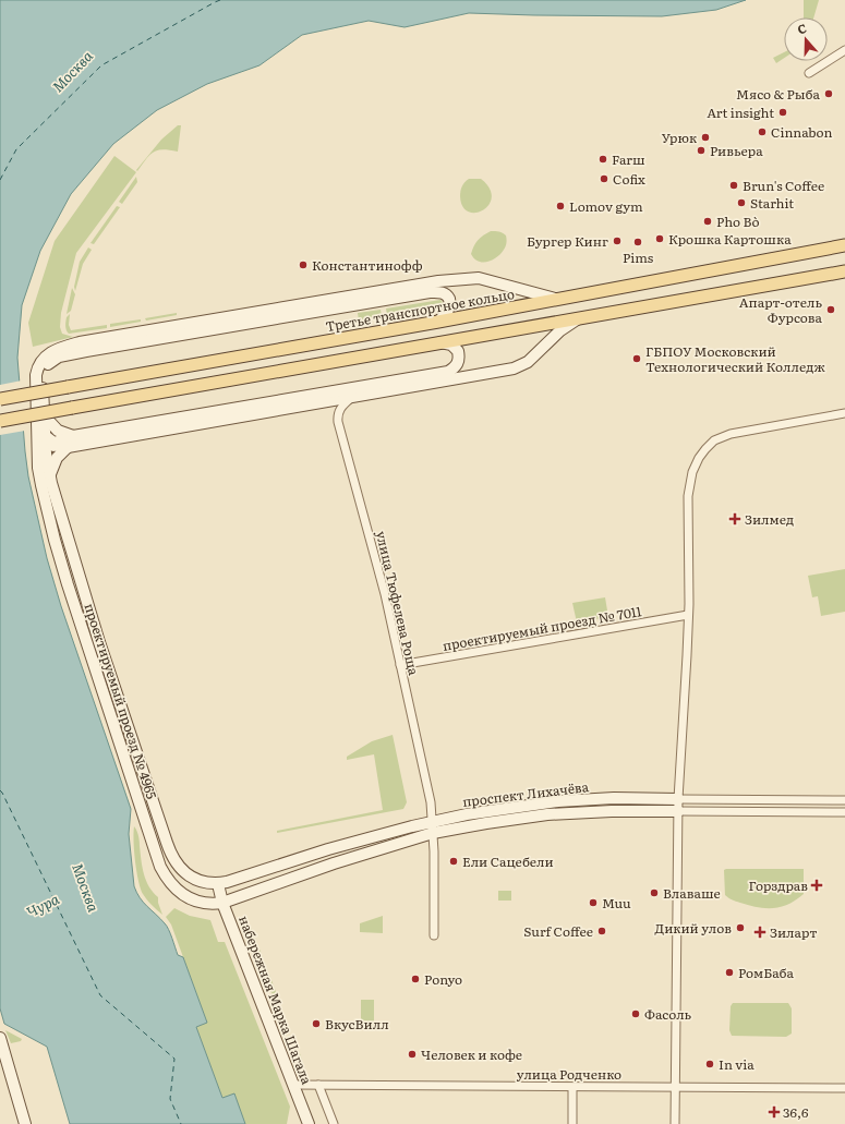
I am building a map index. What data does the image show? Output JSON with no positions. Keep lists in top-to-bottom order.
{
  "streets": {
    "main road": [
      "Третье транспортное кольцо",
      "проектируемый проезд № 4965",
      "проспект Лихачёва",
      "набережная Марка Шагала"
    ],
    "street": ["улица Тюфелева Роща", "проектируемый проезд № 7011", "улица Родченко"]
  },
  "crossings": [
    ["Третье транспортное кольцо", "проектируемый проезд № 4965"],
    ["улица Тюфелева Роща", "проектируемый проезд № 7011"],
    ["улица Тюфелева Роща", "проспект Лихачёва"],
    ["проектируемый проезд № 4965", "проспект Лихачёва"],
    ["проектируемый проезд № 4965", "набережная Марка Шагала"],
    ["проспект Лихачёва", "набережная Марка Шагала"],
    ["набережная Марка Шагала", "улица Родченко"]
  ],
  "water": ["Москва", "Чура"],
  "places": {
    "other": [
      "Мясо & Рыба",
      "Art insight",
      "Cinnabon",
      "Урюк",
      "Ривьера",
      "Farш",
      "Cofix",
      "Brun's Coffee",
      "Starhit",
      "Lomov gym",
      "Pho Bò",
      "Крошка Картошка",
      "Бургер Кинг",
      "Pims",
      "Константинофф",
      "Апарт-отель Фурсова",
      "ГБПОУ Московский Технологический Колледж",
      "Ели Сацебели",
      "Влаваше",
      "Muu",
      "Дикий улов",
      "Surf Coffee",
      "РомБаба",
      "Ponyo",
      "Фасоль",
      "ВкусВилл",
      "Человек и кофе",
      "In via"
    ],
    "health": [
      "Зилмед",
      "Горздрав",
      "Зиларт",
      "36,6"
    ]
  },
  "north": "top"
}
